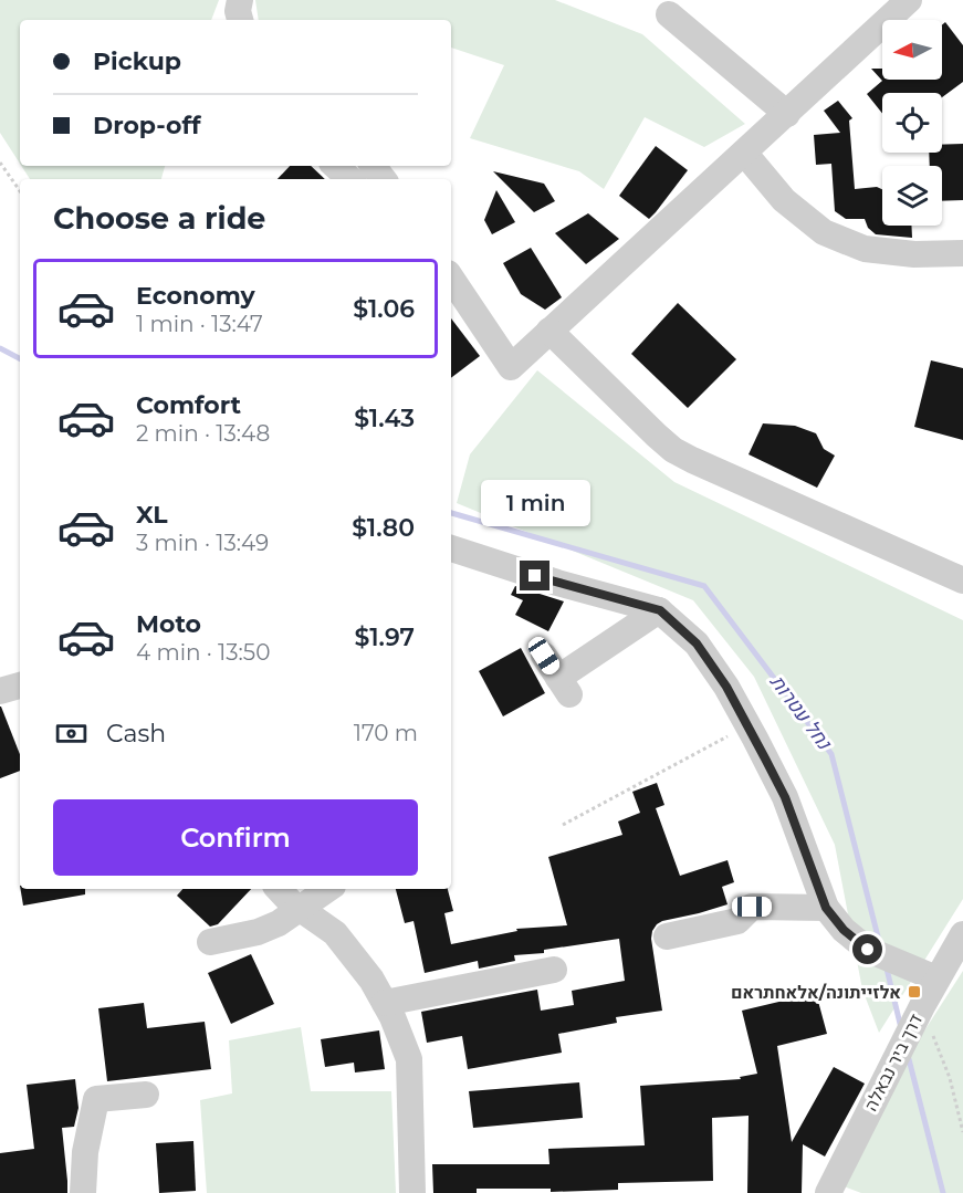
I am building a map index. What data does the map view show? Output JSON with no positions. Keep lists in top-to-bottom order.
{
  "streets": {
    "street": ["דרך ביר נבאלה"]
  },
  "water": ["נחל עטרות"],
  "places": {
    "transit": ["אלזייתונה/אלאחתראם"]
  },
  "north": "left",
  "page": {
    "banner": ["Pickup", "Drop-off"],
    "heading": "Choose a ride",
    "list": [
      {
        "name": "Economy",
        "note": "1 min · 13:47",
        "value": "$1.06"
      },
      {
        "name": "Comfort",
        "note": "2 min · 13:48",
        "value": "$1.43"
      },
      {
        "name": "XL",
        "note": "3 min · 13:49",
        "value": "$1.80"
      },
      {
        "name": "Moto",
        "note": "4 min · 13:50",
        "value": "$1.97"
      }
    ],
    "bubble": "1 min",
    "pay": ["Cash", "170 m"],
    "buttons": "Confirm"
  }
}
